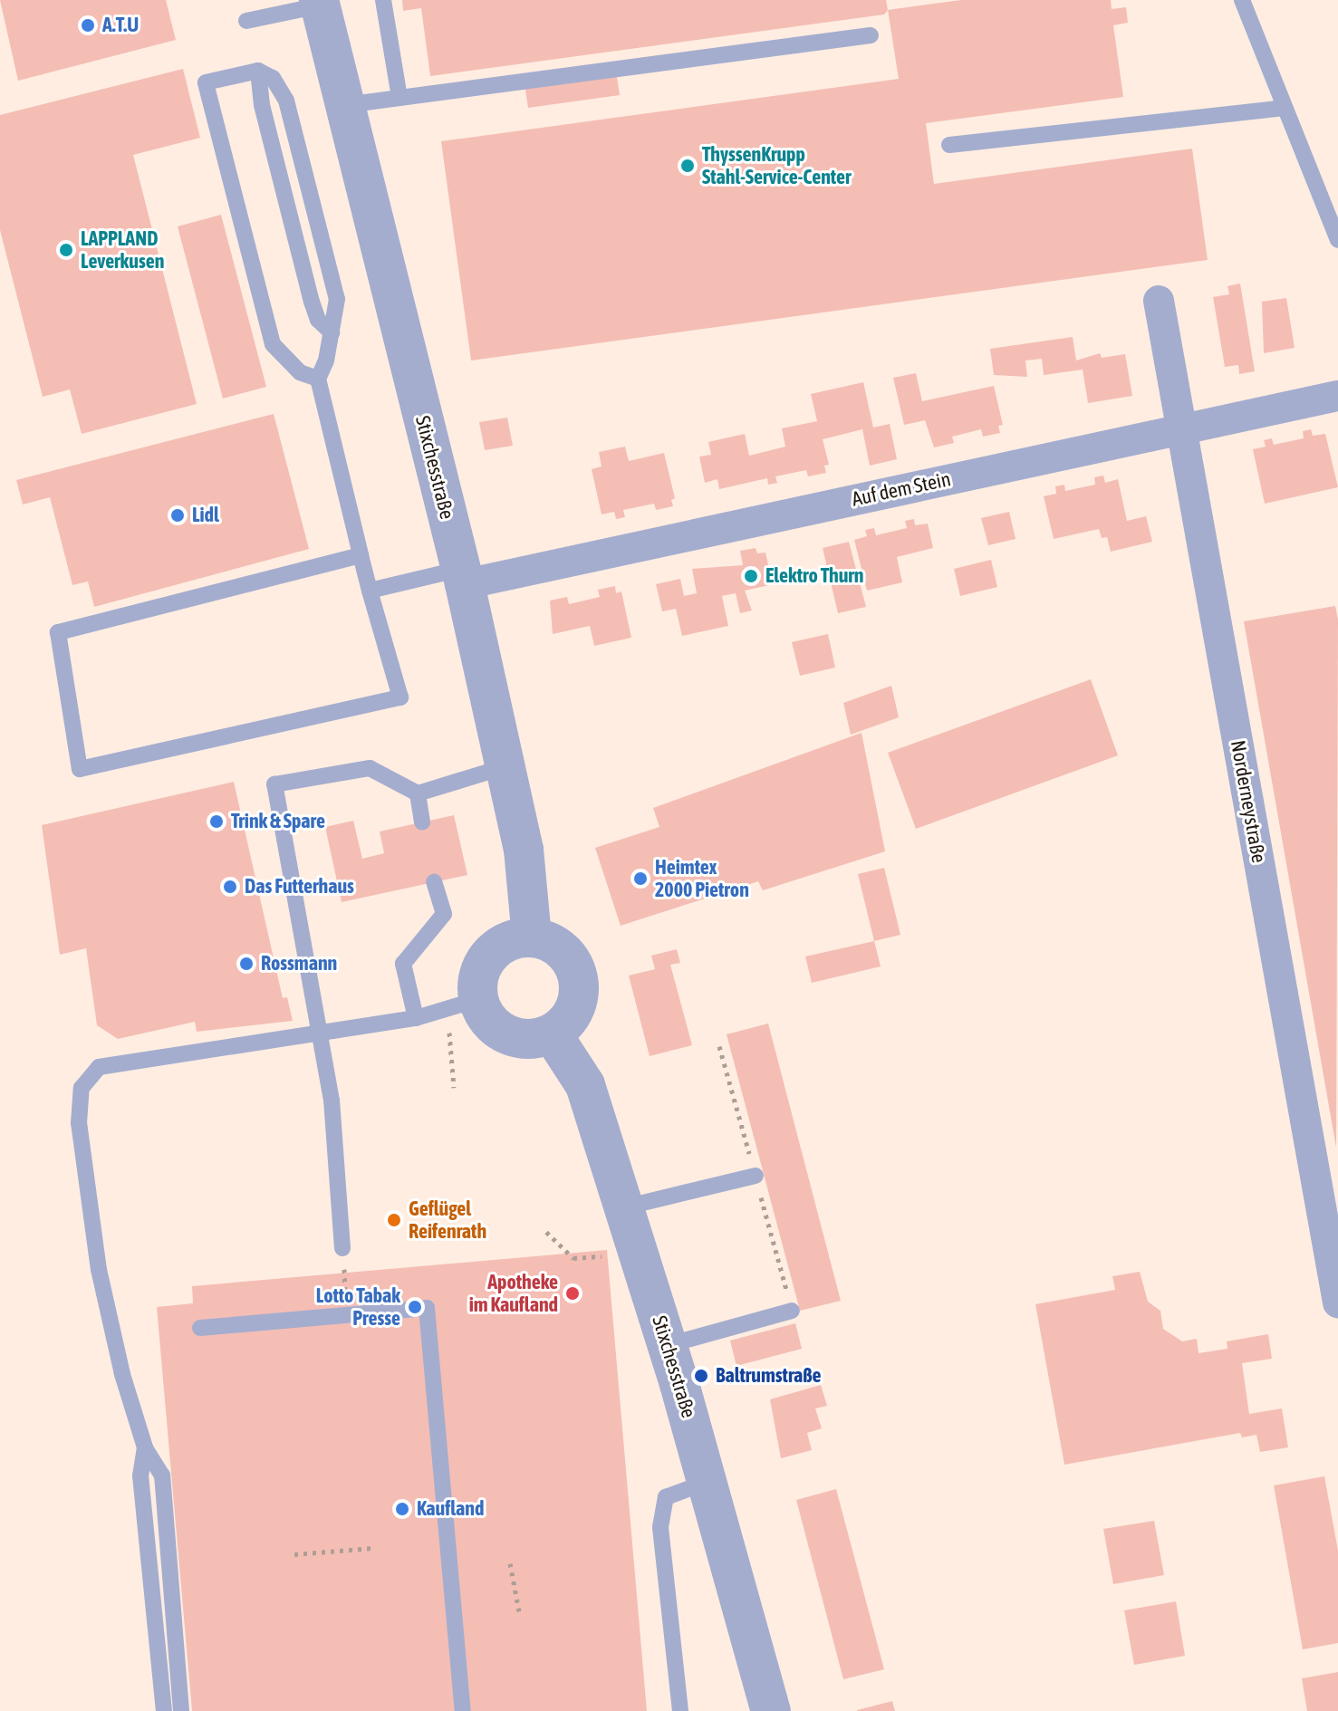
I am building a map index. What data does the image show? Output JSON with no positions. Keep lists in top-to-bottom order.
{
  "streets": {
    "street": ["Stixchesstraße", "Auf dem Stein", "Norderneystraße"]
  },
  "crossings": [
    ["Stixchesstraße", "Auf dem Stein"],
    ["Auf dem Stein", "Norderneystraße"]
  ],
  "places": [
    "A.T.U",
    "ThyssenKrupp Stahl-Service-Center",
    "LAPPLAND Leverkusen",
    "Lidl",
    "Elektro Thurn",
    "Trink & Spare",
    "Heimtex 2000 Pietron",
    "Das Futterhaus",
    "Rossmann",
    "Geflügel Reifenrath",
    "Apotheke im Kaufland",
    "Lotto Tabak Presse",
    "Baltrumstraße",
    "Kaufland"
  ]
}
